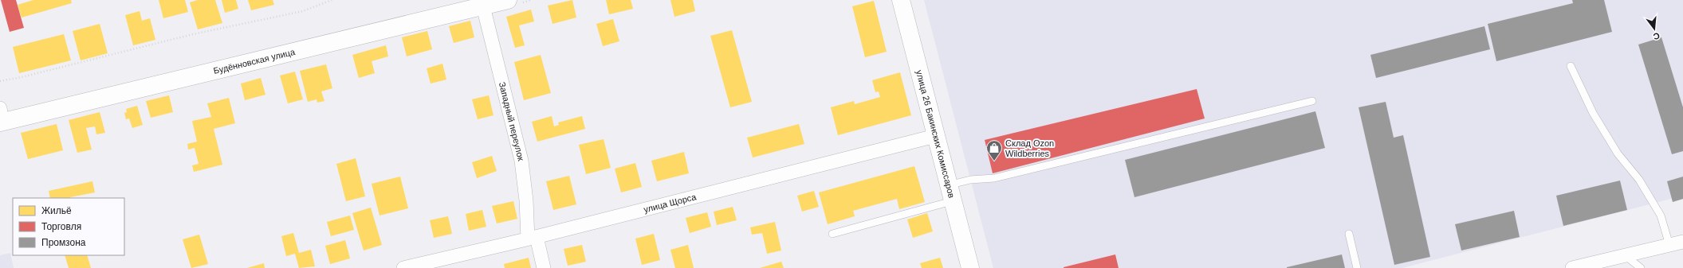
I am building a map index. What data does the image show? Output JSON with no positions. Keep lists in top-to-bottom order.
{
  "streets": {
    "street": [
      "Будённовская улица",
      "Западный переулок",
      "улица 26 Бакинских Комиссаров",
      "улица Щорса"
    ]
  },
  "crossings": [
    ["Будённовская улица", "Западный переулок"],
    ["Западный переулок", "улица Щорса"],
    ["улица 26 Бакинских Комиссаров", "улица Щорса"]
  ],
  "places": {
    "shop": ["Склад Ozon Wildberries"]
  },
  "legend": ["Жильё", "Торговля", "Промзона"],
  "north": "bottom"
}
